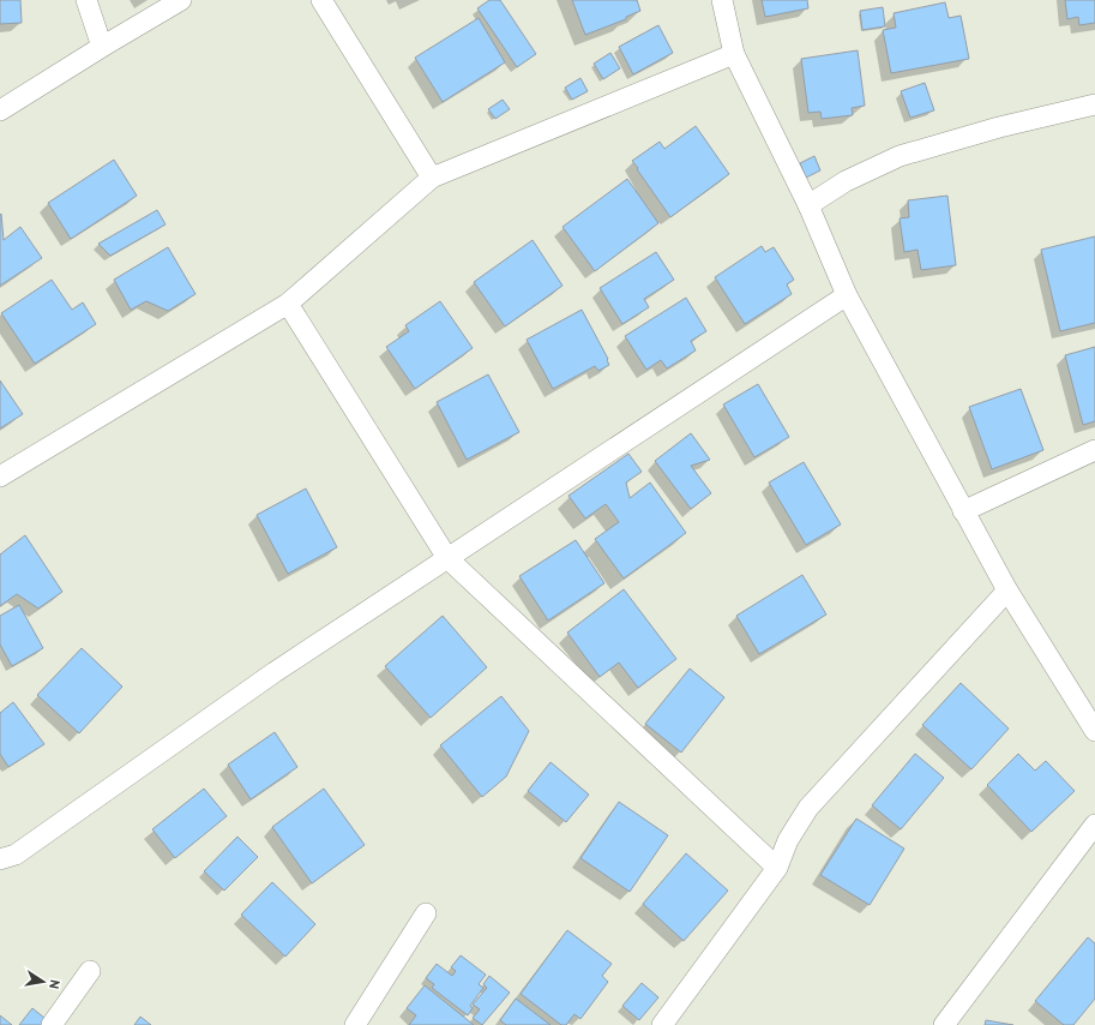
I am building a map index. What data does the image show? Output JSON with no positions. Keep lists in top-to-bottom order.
{
  "north": "right"
}
